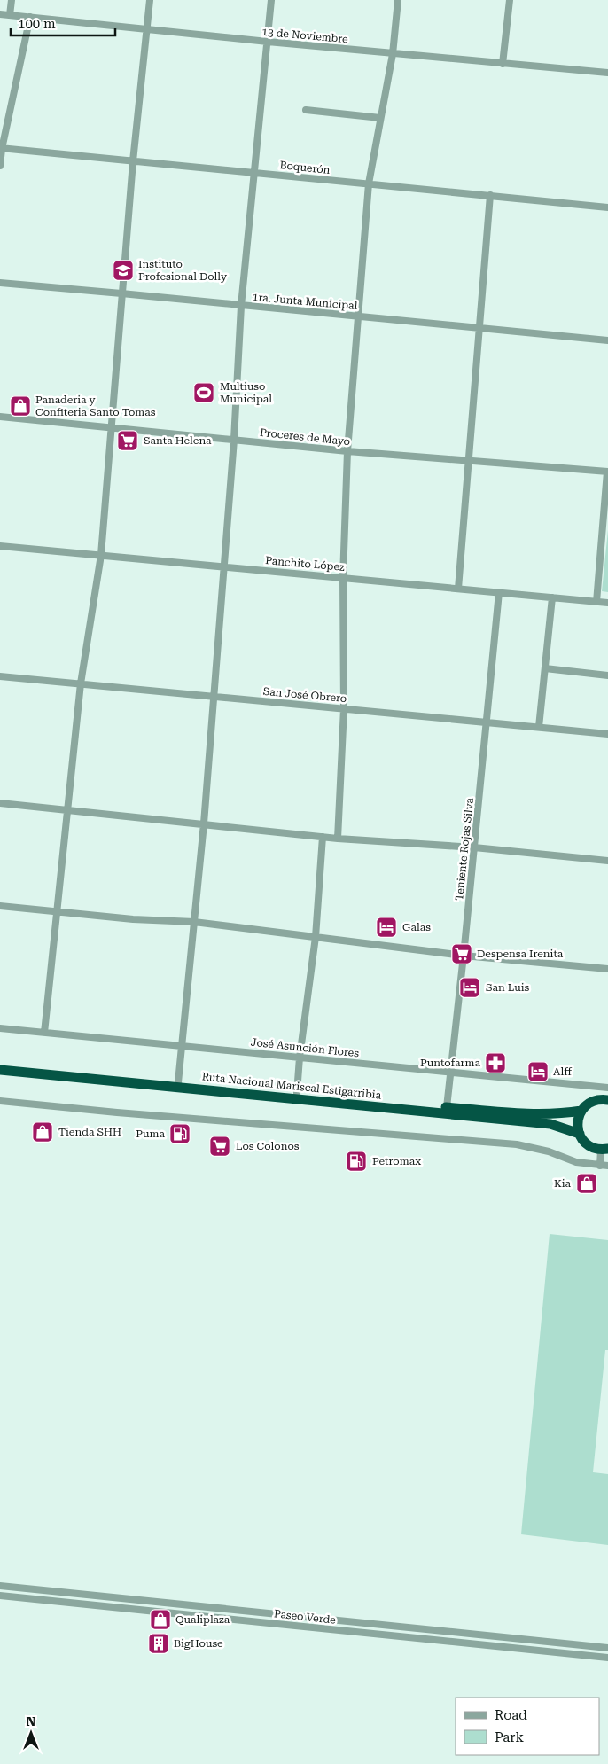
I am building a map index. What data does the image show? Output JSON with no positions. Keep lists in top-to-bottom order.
{
  "streets": {
    "highway": ["Ruta Nacional Mariscal Estigarribia"],
    "street": [
      "13 de Noviembre",
      "Boquerón",
      "1ra. Junta Municipal",
      "Proceres de Mayo",
      "Panchito López",
      "San José Obrero",
      "Teniente Rojas Silva",
      "José Asunción Flores",
      "Paseo Verde"
    ]
  },
  "crossings": [
    ["Panchito López", "Teniente Rojas Silva"],
    ["San José Obrero", "Teniente Rojas Silva"],
    ["Teniente Rojas Silva", "José Asunción Flores"],
    ["Teniente Rojas Silva", "Ruta Nacional Mariscal Estigarribia"]
  ],
  "places": {
    "school or university": ["Instituto Profesional Dolly"],
    "sports": ["Multiuso Municipal"],
    "shop": [
      "Panaderia y Confiteria Santo Tomas",
      "Tienda SHH",
      "Kia",
      "Qualiplaza"
    ],
    "supermarket": ["Santa Helena", "Despensa Irenita", "Los Colonos"],
    "hotel": ["Galas", "San Luis", "Alff"],
    "pharmacy": ["Puntofarma"],
    "fuel station": ["Puma", "Petromax"],
    "building": ["BigHouse"]
  },
  "legend": ["Road", "Park"],
  "scale_bar": "100 m",
  "north": "top"
}
